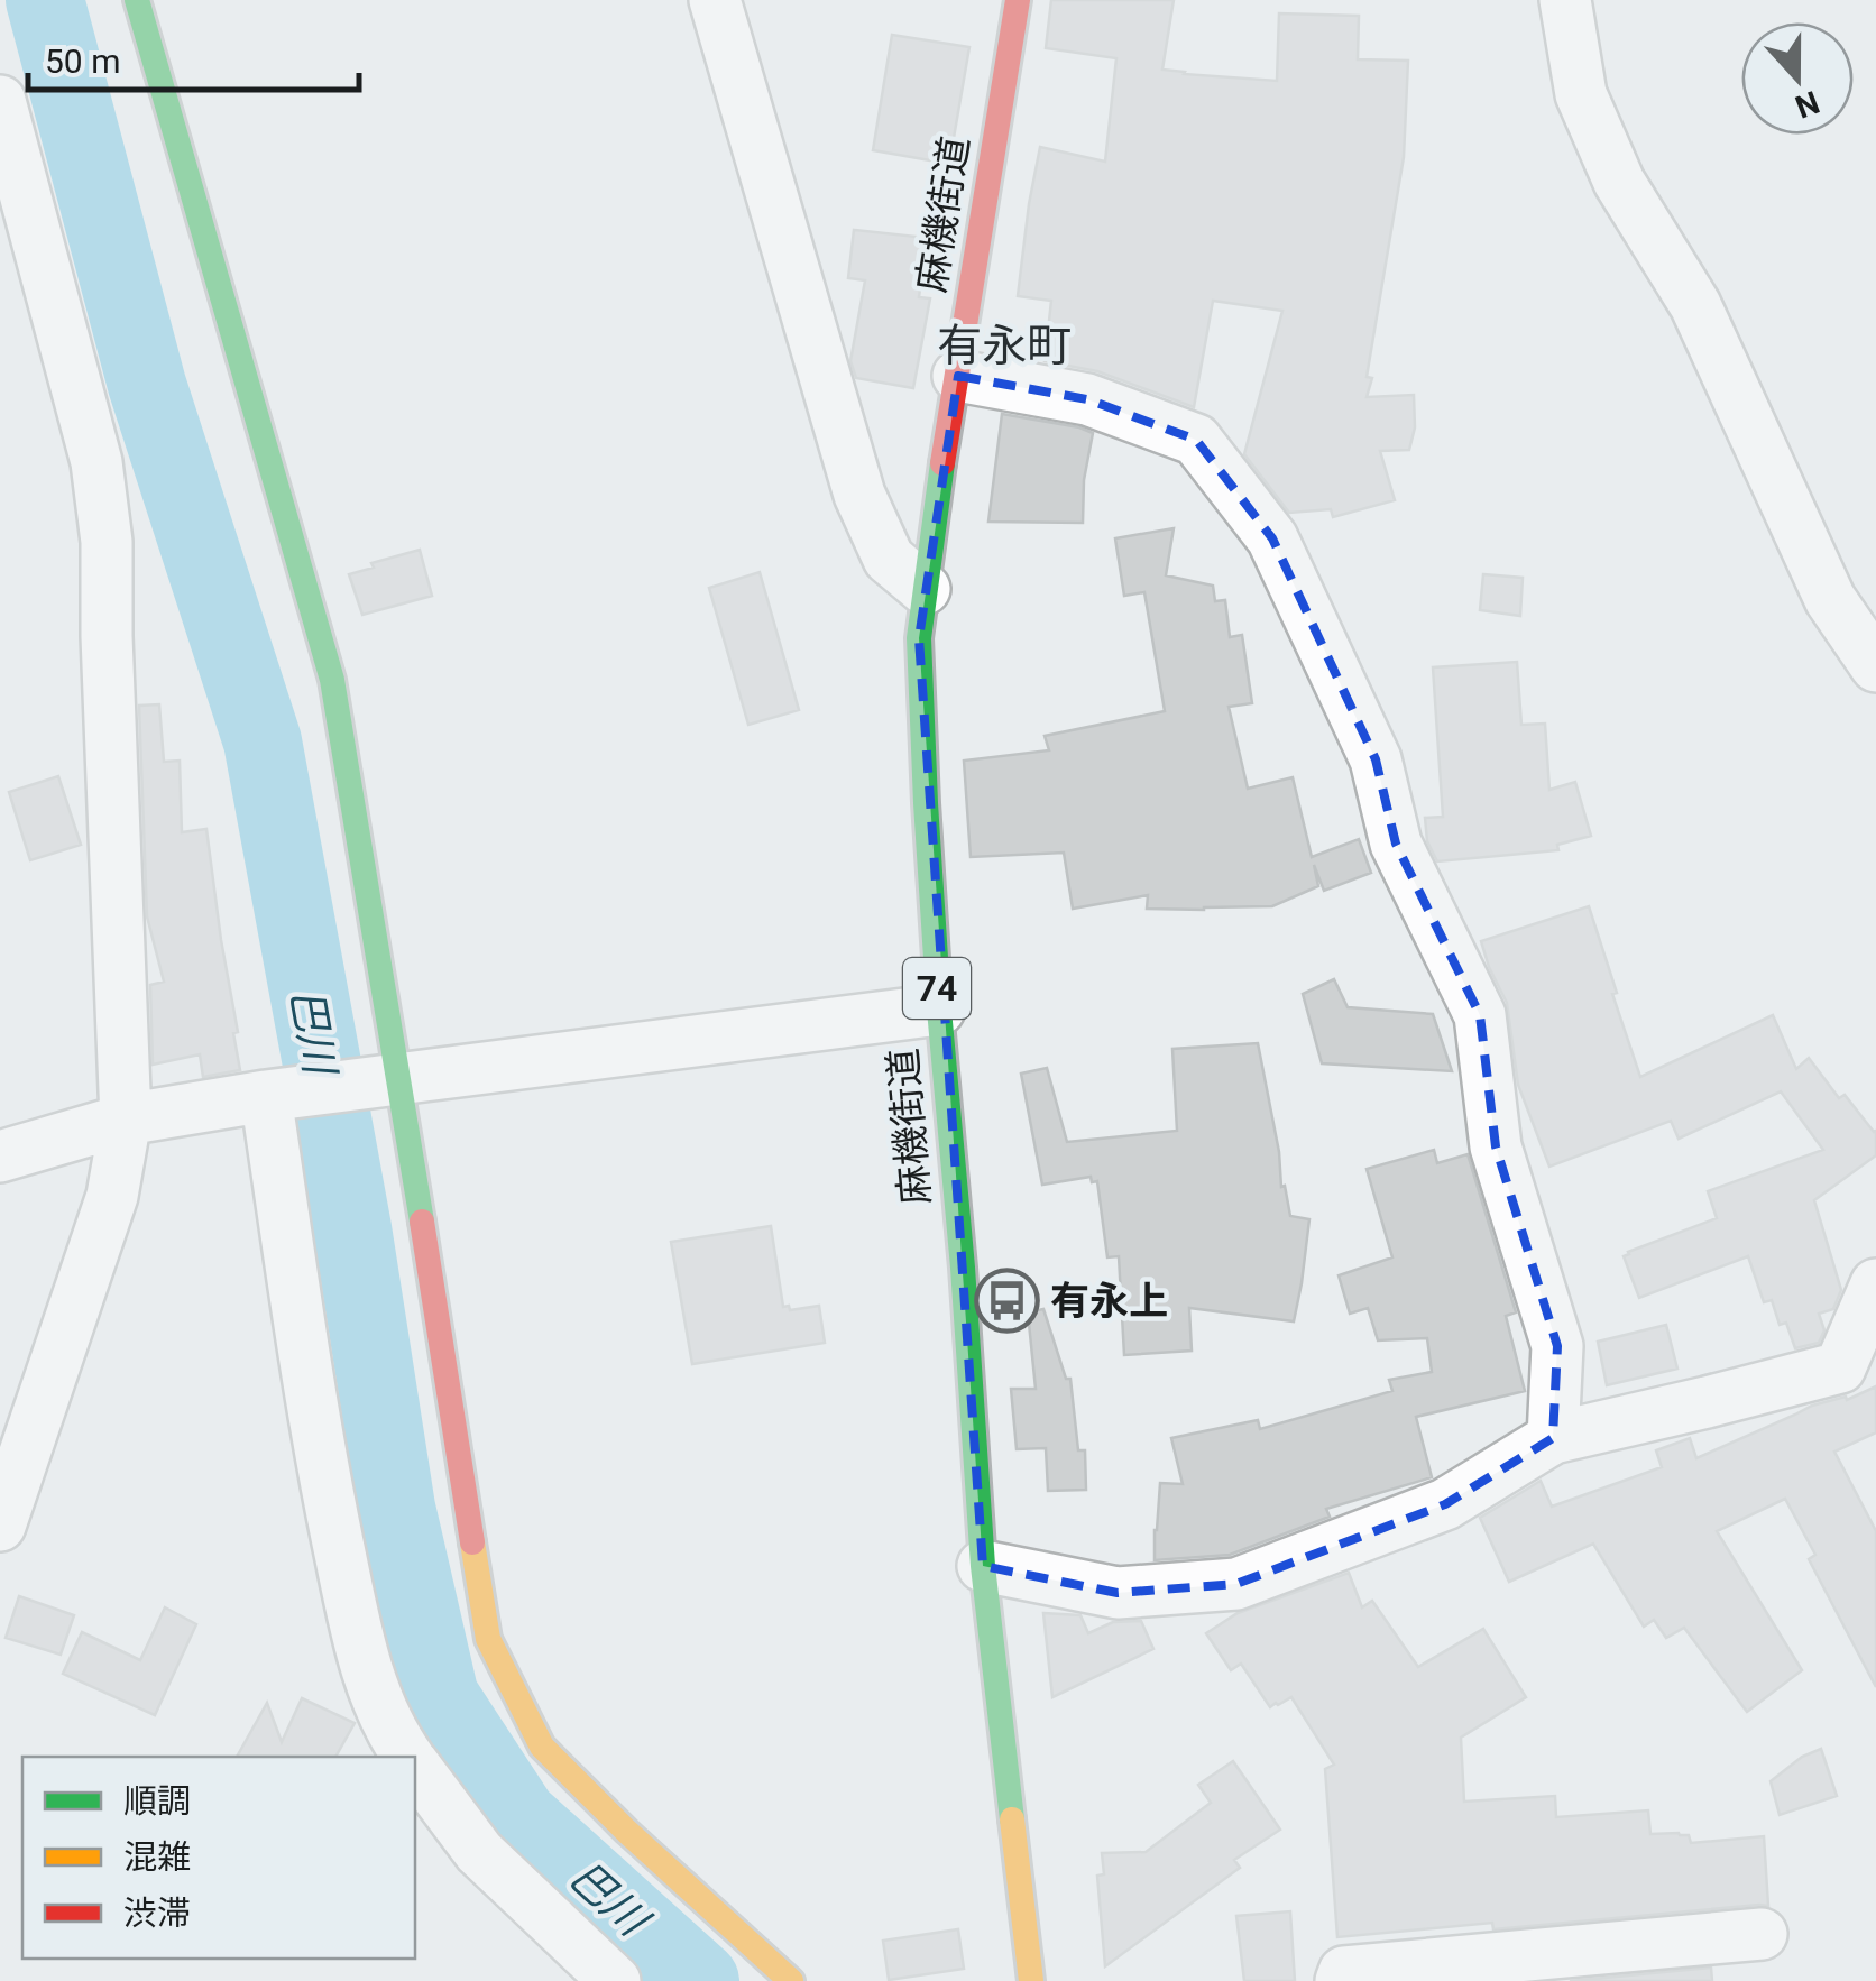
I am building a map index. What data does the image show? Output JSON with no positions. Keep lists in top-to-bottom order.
{
  "streets": {
    "street": ["麻機街道", "74"]
  },
  "districts": ["有永町"],
  "water": ["巴川"],
  "places": {
    "bus stop": ["有永上"]
  },
  "legend": ["順調", "混雑", "渋滞"],
  "scale_bar": "50 m",
  "north": "bottom"
}
